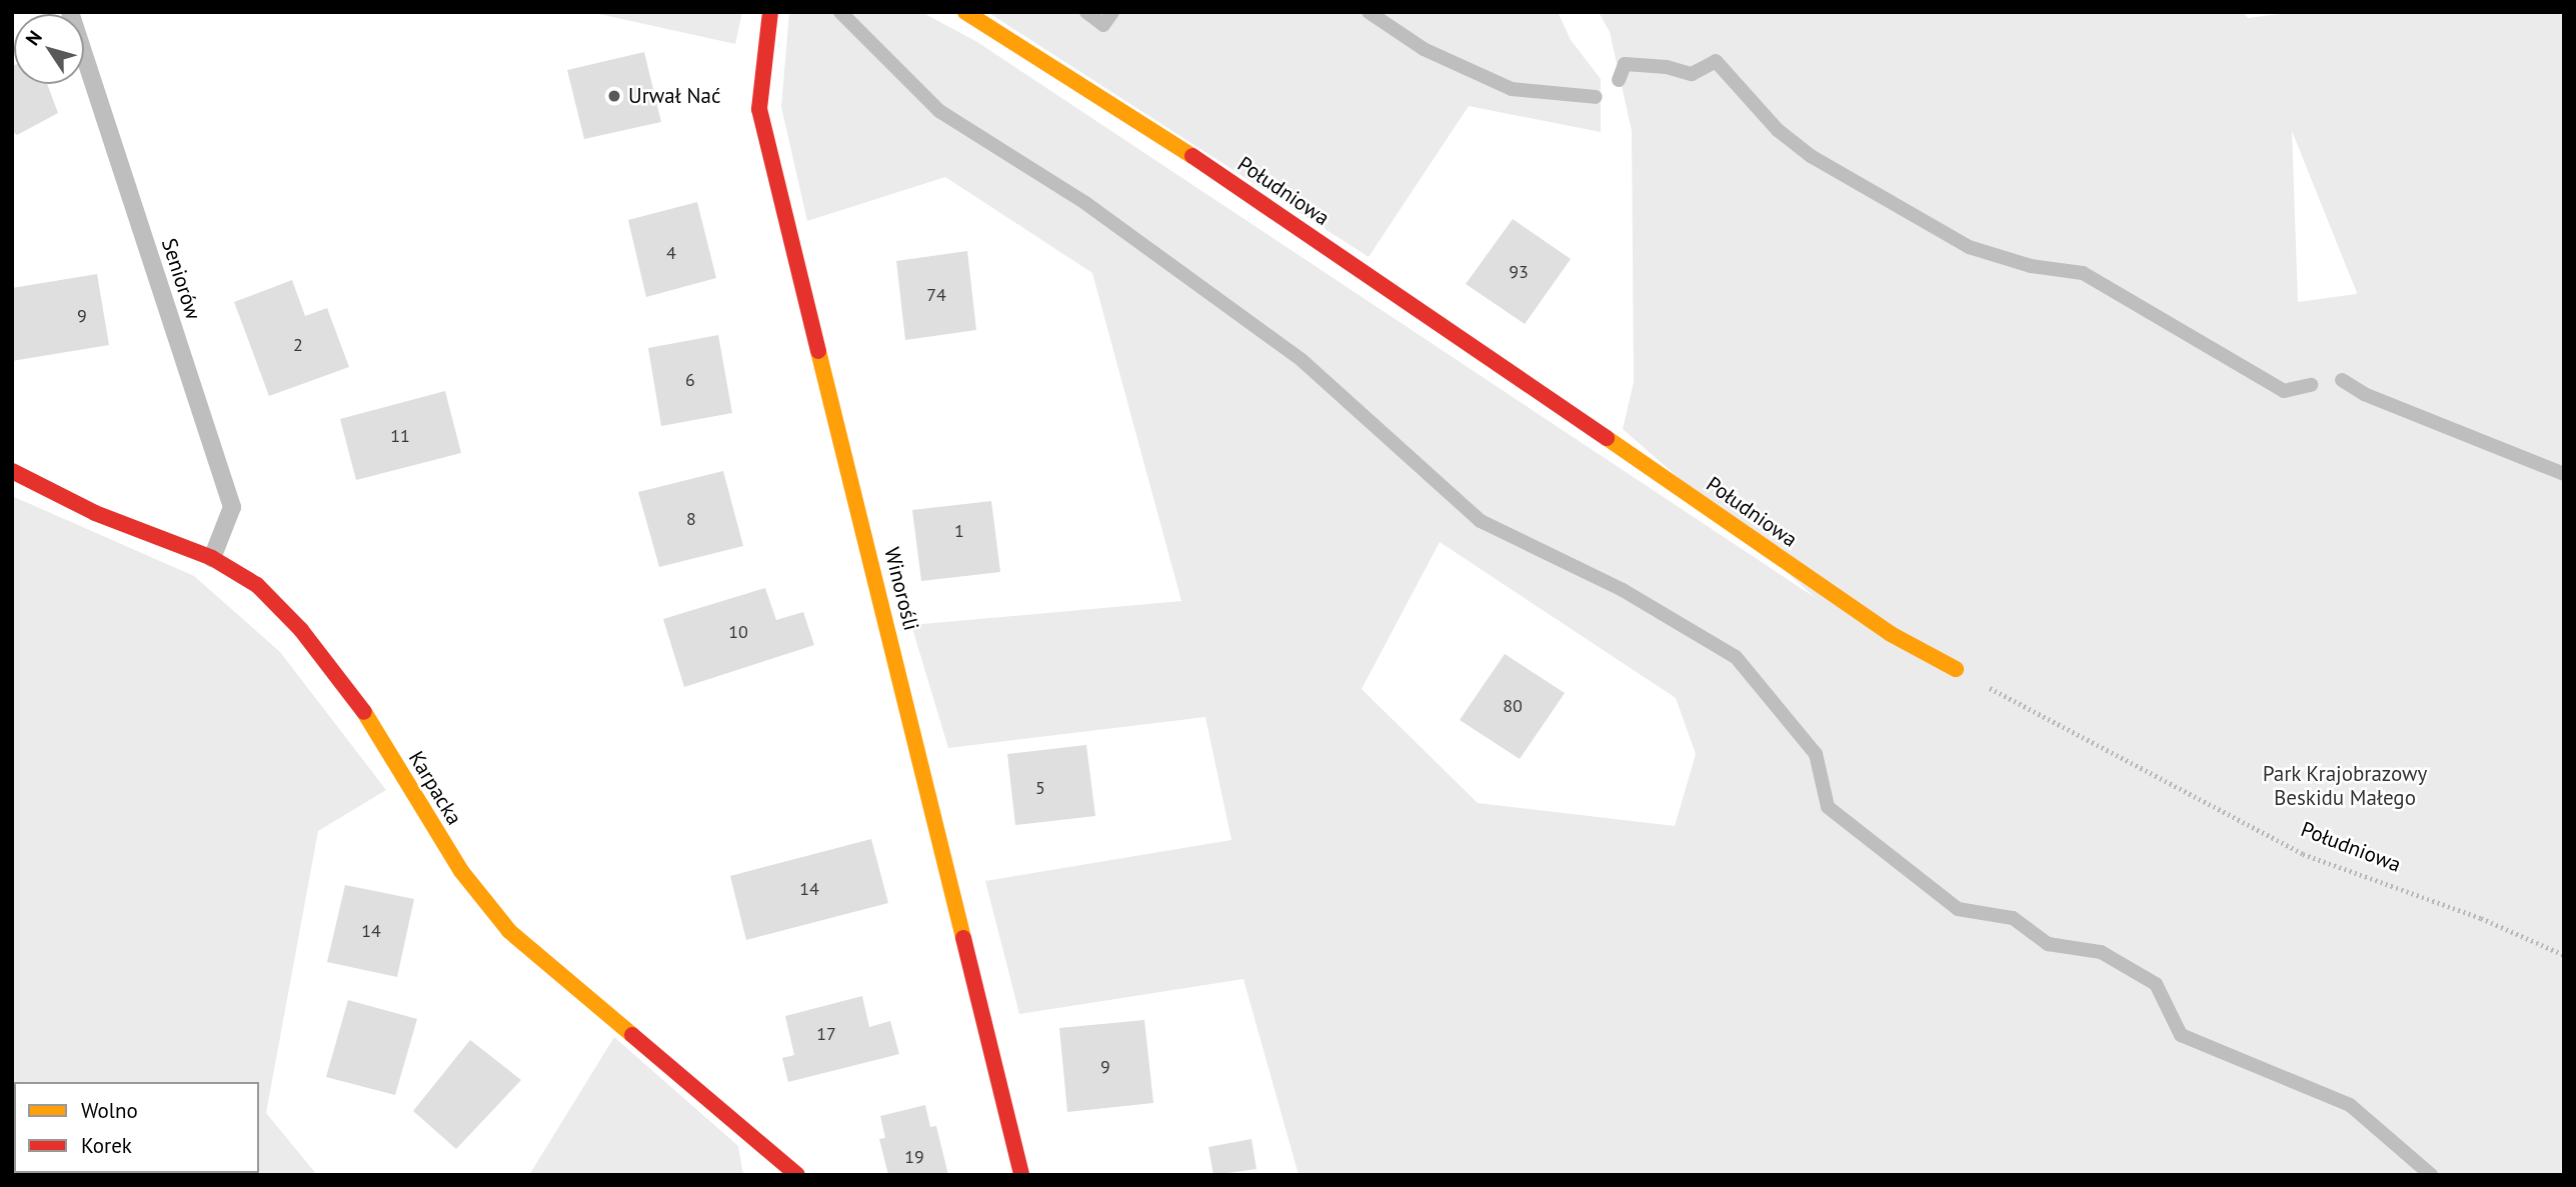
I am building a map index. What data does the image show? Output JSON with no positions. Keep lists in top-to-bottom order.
{
  "streets": {
    "street": ["Południowa", "Winorośli", "Karpacka"],
    "lane": ["Seniorów"]
  },
  "crossings": [
    ["Seniorów", "Karpacka"]
  ],
  "parks": ["Park Krajobrazowy Beskidu Małego"],
  "places": ["Urwał Nać"],
  "house_numbers": [
    "4",
    "93",
    "74",
    "9",
    "2",
    "6",
    "11",
    "8",
    "1",
    "10",
    "80",
    "5",
    "14",
    "14",
    "17",
    "9",
    "19"
  ],
  "legend": ["Wolno", "Korek"],
  "north": "top left"
}
